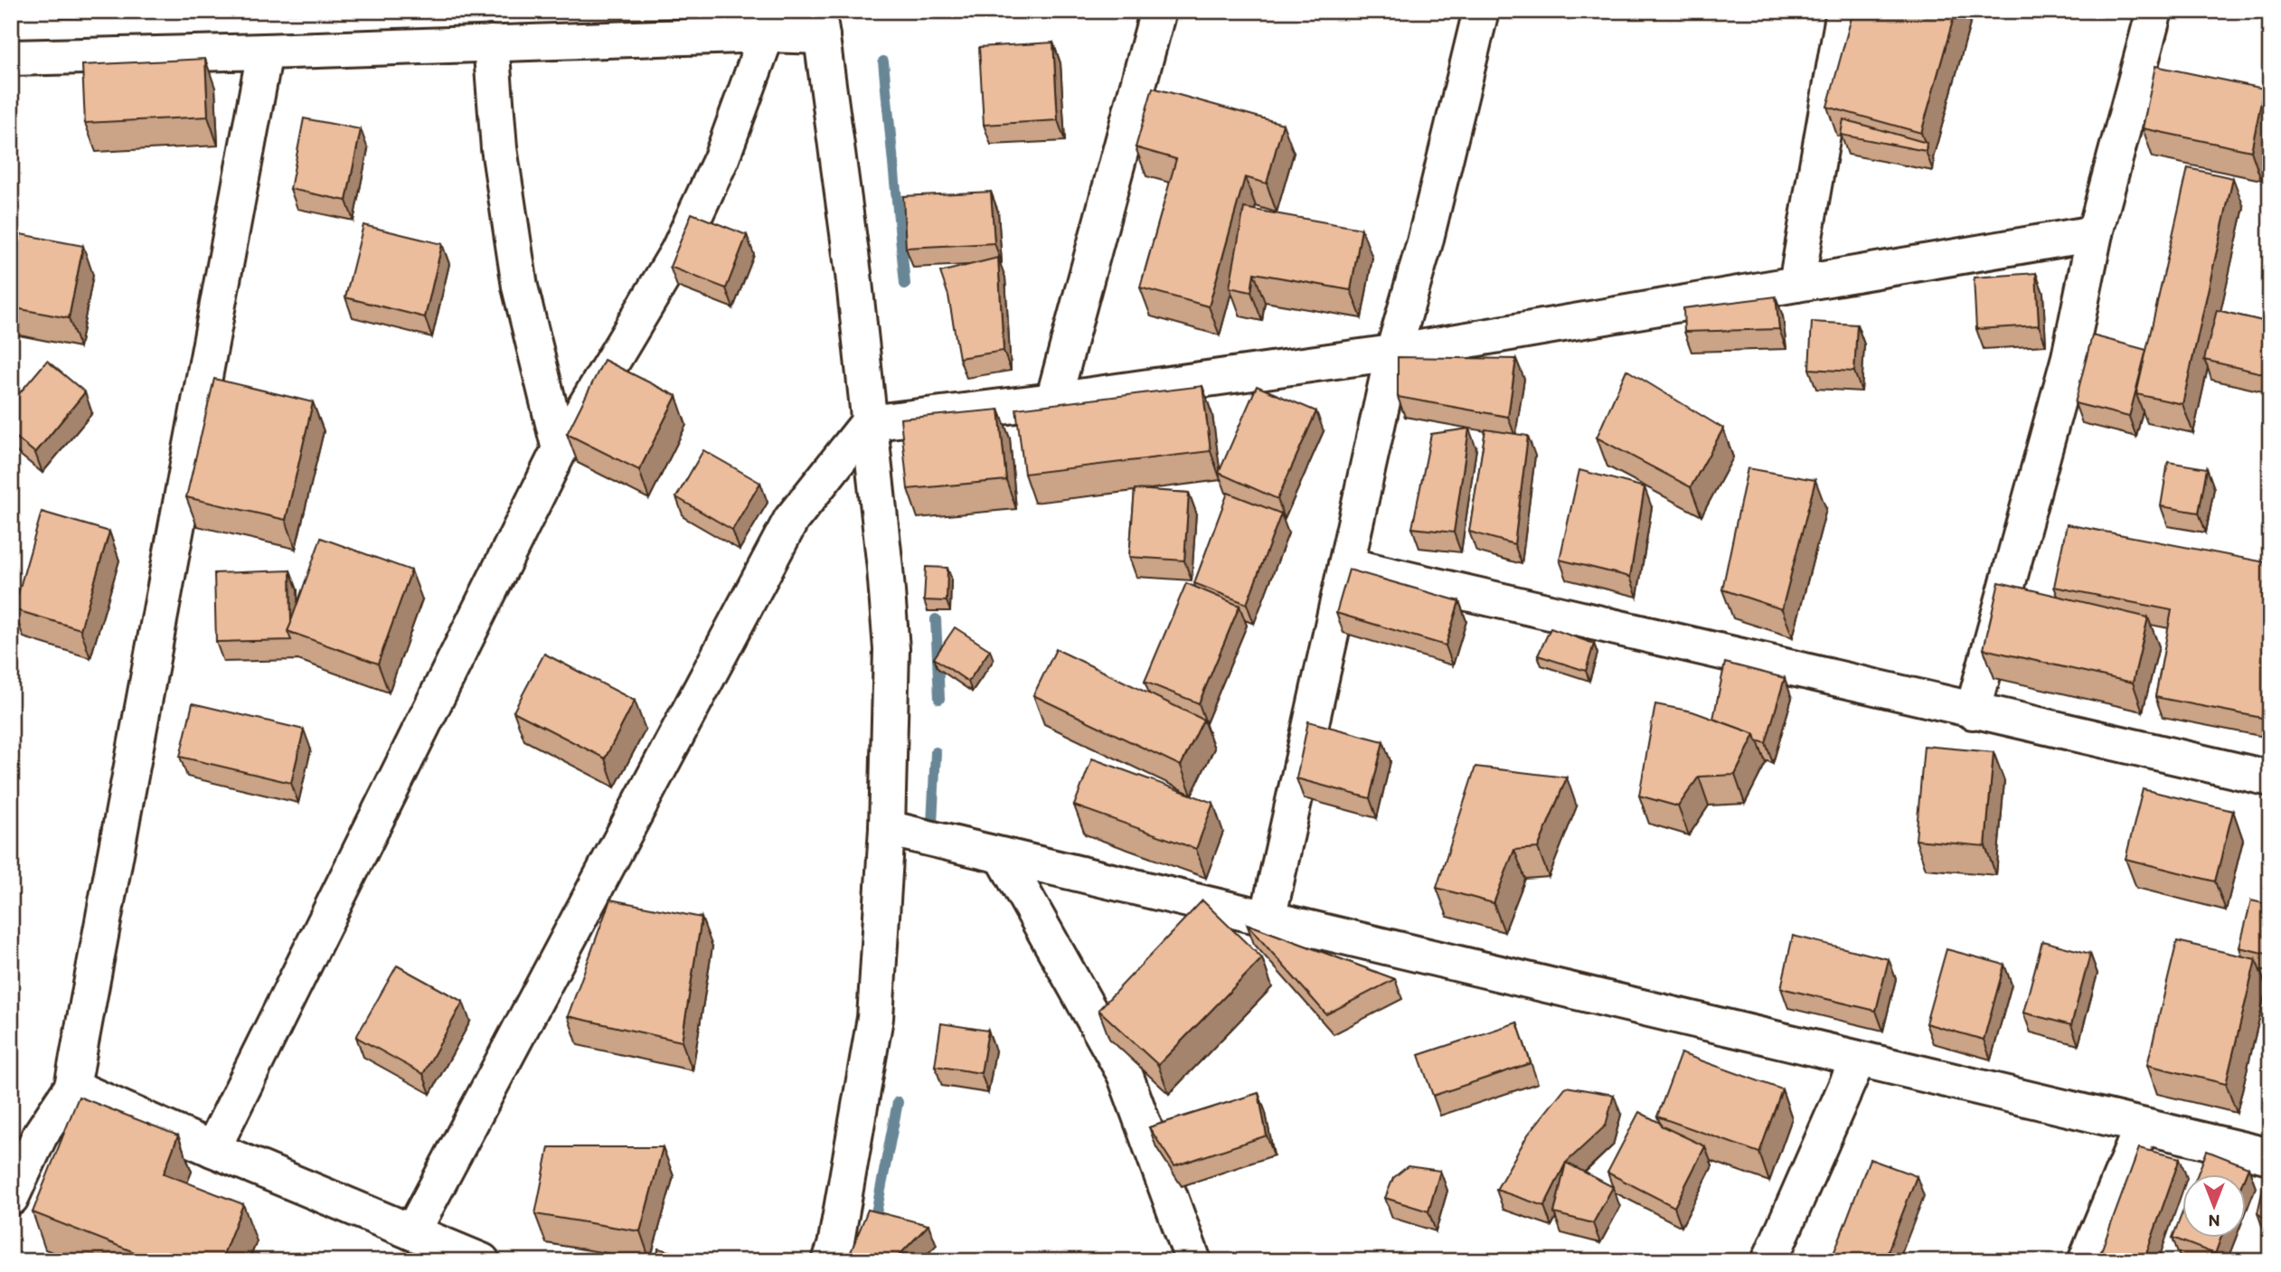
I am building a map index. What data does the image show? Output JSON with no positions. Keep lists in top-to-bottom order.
{
  "north": "bottom"
}
